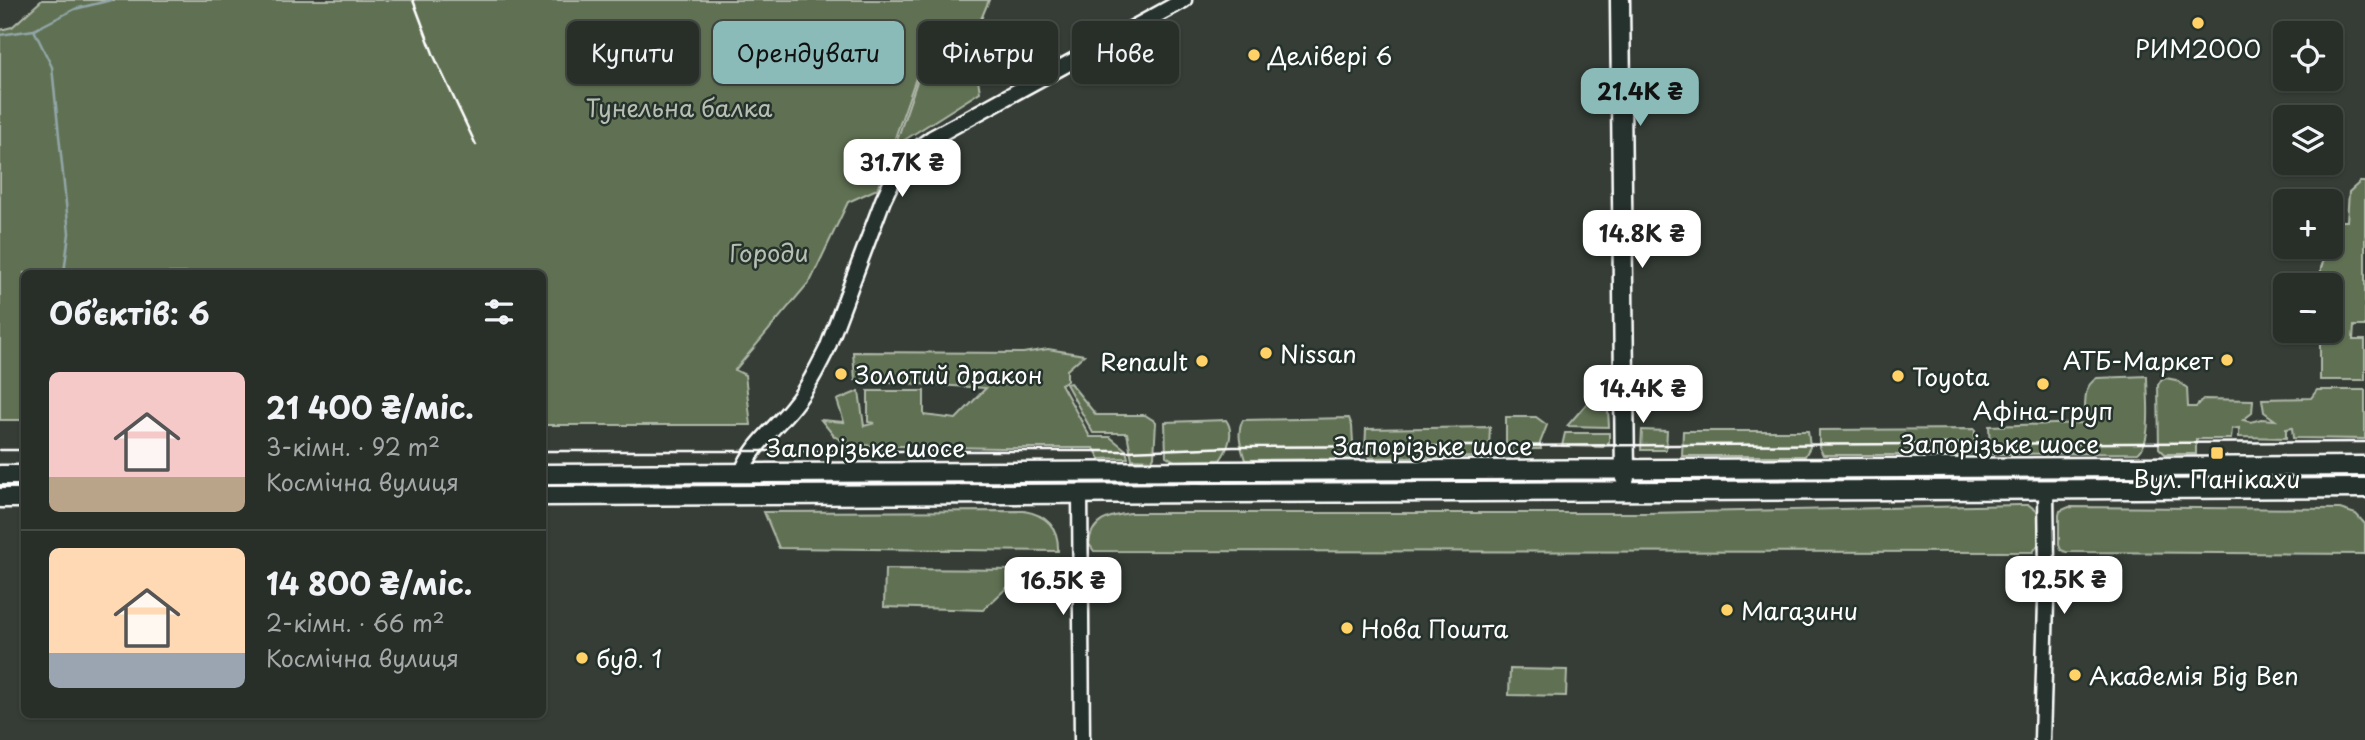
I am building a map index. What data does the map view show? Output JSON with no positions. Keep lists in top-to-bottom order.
{
  "streets": {
    "main road": ["Запорізьке шосе"]
  },
  "parks": ["Тунельна балка", "Городи"],
  "places": {
    "other": [
      "РИМ2000",
      "Делівері 6",
      "Nissan",
      "АТБ-Маркет",
      "Renault",
      "Золотий дракон",
      "Toyota",
      "Афіна-груп",
      "Магазини",
      "Нова Пошта",
      "буд. 1",
      "Академія Big Ben"
    ],
    "transit": ["Вул. Панікахи"]
  },
  "page": {
    "map_buttons": ["+", "−"],
    "chip": [
      "Купити",
      "Орендувати",
      "Фільтри",
      "Нове"
    ],
    "price": [
      "21.4K ₴",
      "31.7K ₴",
      "14.8K ₴",
      "14.4K ₴",
      "12.5K ₴",
      "16.5K ₴"
    ],
    "heading": "Об’єктів: 6",
    "list": [
      {
        "name": "21 400 ₴/міс.",
        "note": "3-кімн. · 92 m² · Космічна вулиця"
      },
      {
        "name": "14 800 ₴/міс.",
        "note": "2-кімн. · 66 m² · Космічна вулиця"
      }
    ]
  }
}
